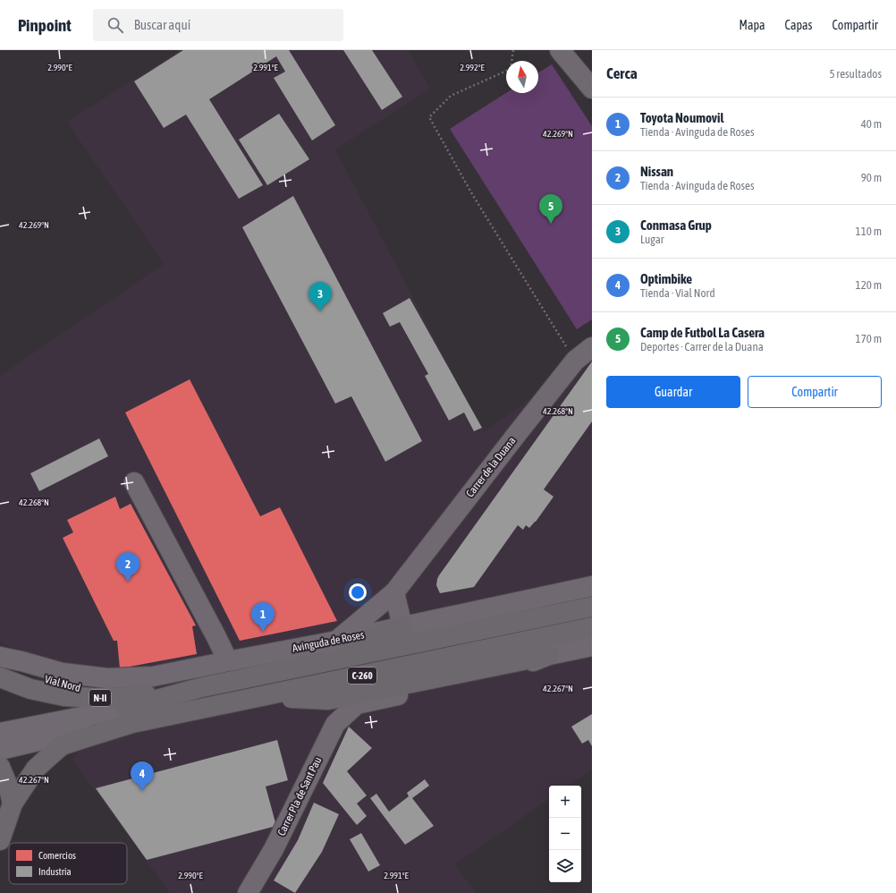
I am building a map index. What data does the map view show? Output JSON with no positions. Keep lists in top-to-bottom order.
{
  "streets": {
    "highway": ["C-260", "N-II"],
    "street": [
      "Carrer de la Duana",
      "Avinguda de Roses",
      "Vial Nord",
      "Carrer Pla de Sant Pau"
    ]
  },
  "crossings": [
    ["Carrer de la Duana", "Avinguda de Roses"],
    ["Avinguda de Roses", "Vial Nord"],
    ["C-260", "N-II"],
    ["Vial Nord", "N-II"]
  ],
  "legend": ["Comercios", "Industria"],
  "north": "top",
  "page": {
    "header": "Pinpoint",
    "search": "Buscar aquí",
    "nav": ["Mapa", "Capas", "Compartir"],
    "heading": ["Cerca", "5 resultados"],
    "list": [
      {
        "mark": "1",
        "name": "Toyota Noumovil",
        "note": "Tienda · Avinguda de Roses",
        "value": "40 m"
      },
      {
        "mark": "2",
        "name": "Nissan",
        "note": "Tienda · Avinguda de Roses",
        "value": "90 m"
      },
      {
        "mark": "3",
        "name": "Conmasa Grup",
        "note": "Lugar",
        "value": "110 m"
      },
      {
        "mark": "4",
        "name": "Optimbike",
        "note": "Tienda · Vial Nord",
        "value": "120 m"
      },
      {
        "mark": "5",
        "name": "Camp de Futbol La Casera",
        "note": "Deportes · Carrer de la Duana",
        "value": "170 m"
      }
    ],
    "pins": [
      "5",
      "3",
      "2",
      "1",
      "4"
    ],
    "buttons": ["Guardar", "Compartir"],
    "map_buttons": ["+", "−"]
  },
  "coordinates": [
    "2.990°E",
    "2.991°E",
    "2.992°E",
    "42.269°N",
    "42.268°N",
    "42.267°N"
  ]
}
